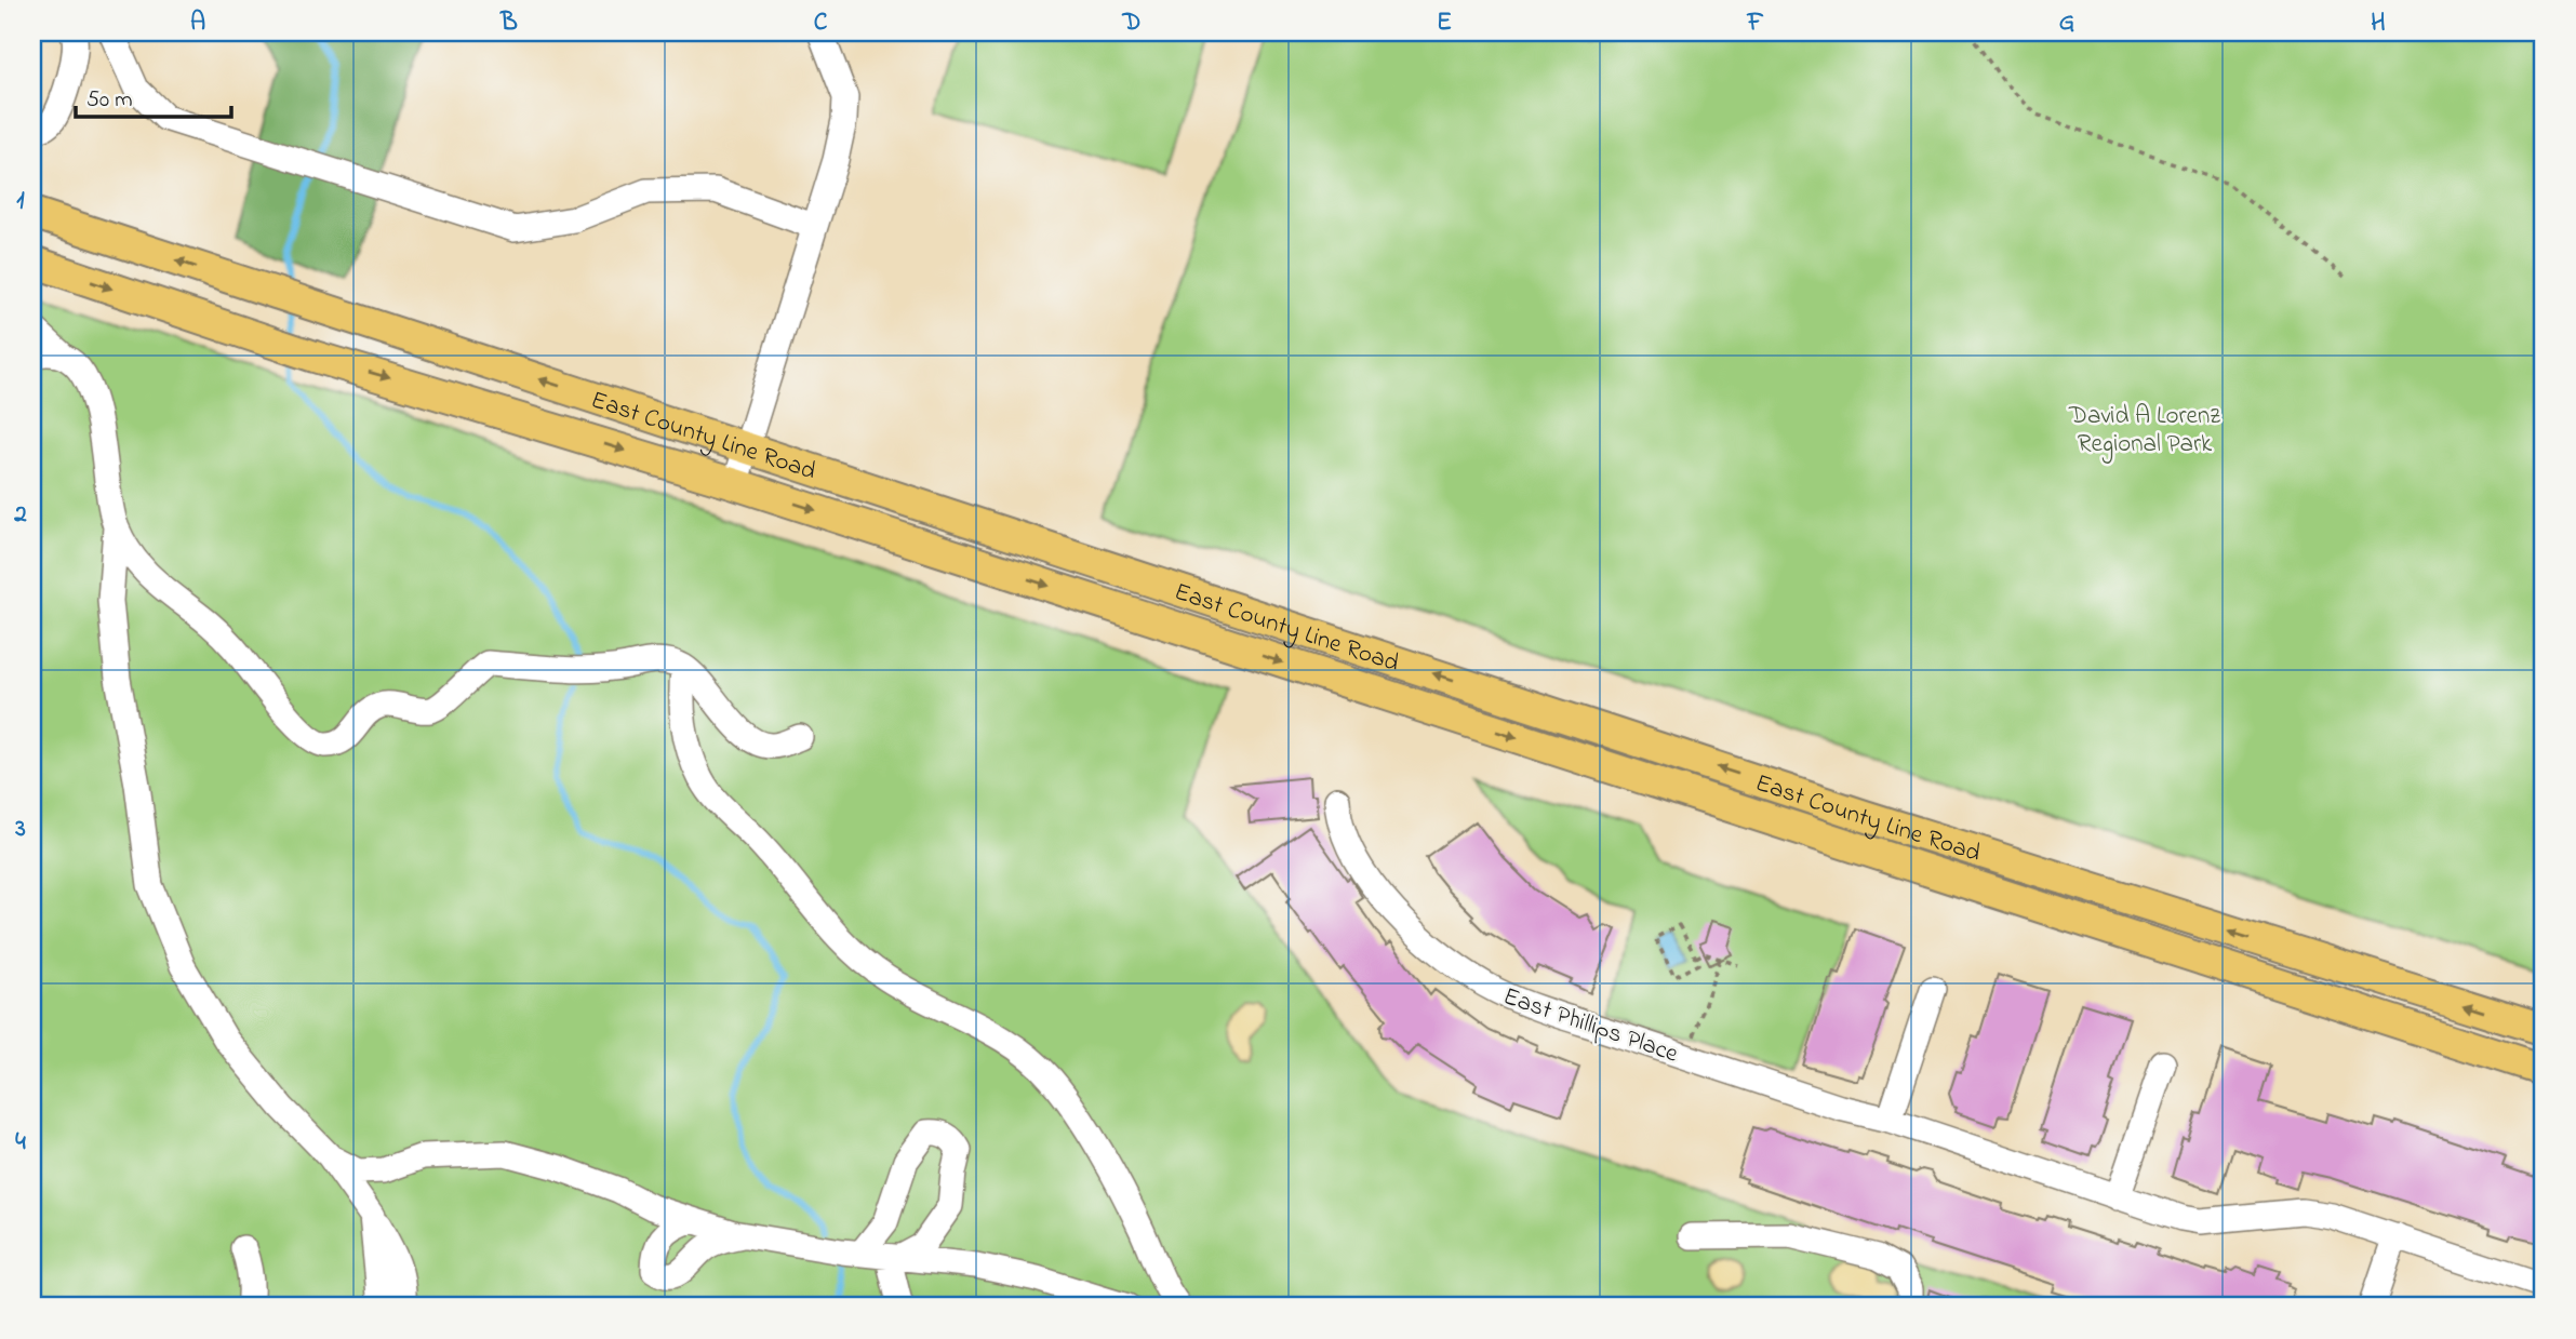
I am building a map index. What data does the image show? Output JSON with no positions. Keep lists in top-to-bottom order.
{
  "streets": {
    "main road": ["East County Line Road"],
    "street": ["East Phillips Place"]
  },
  "parks": ["David A Lorenz Regional Park"],
  "scale_bar": "50 m",
  "grid": {
    "columns": [
      "A",
      "B",
      "C",
      "D",
      "E",
      "F",
      "G",
      "H"
    ],
    "rows": [
      "1",
      "2",
      "3",
      "4"
    ]
  }
}
